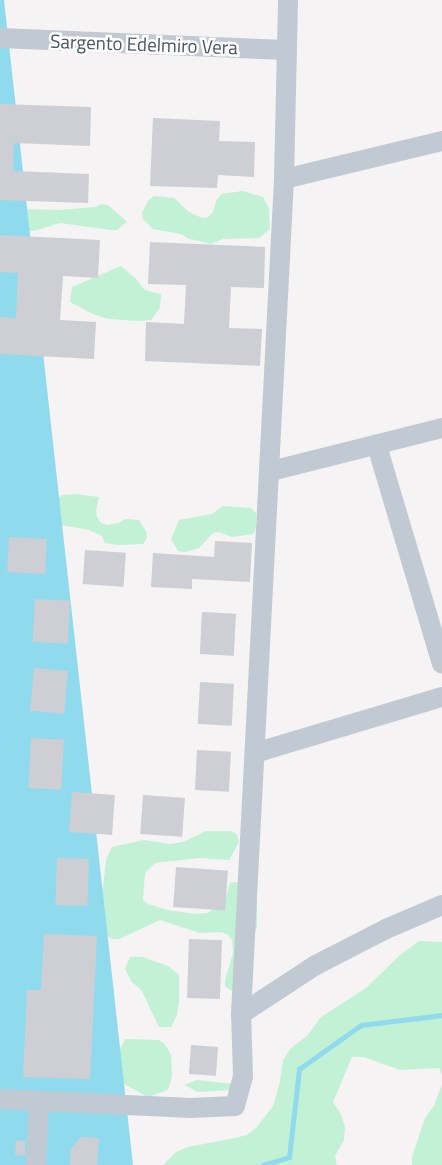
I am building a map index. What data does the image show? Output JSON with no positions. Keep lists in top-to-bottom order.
{
  "streets": {
    "street": ["Sargento Edelmiro Vera"]
  }
}
